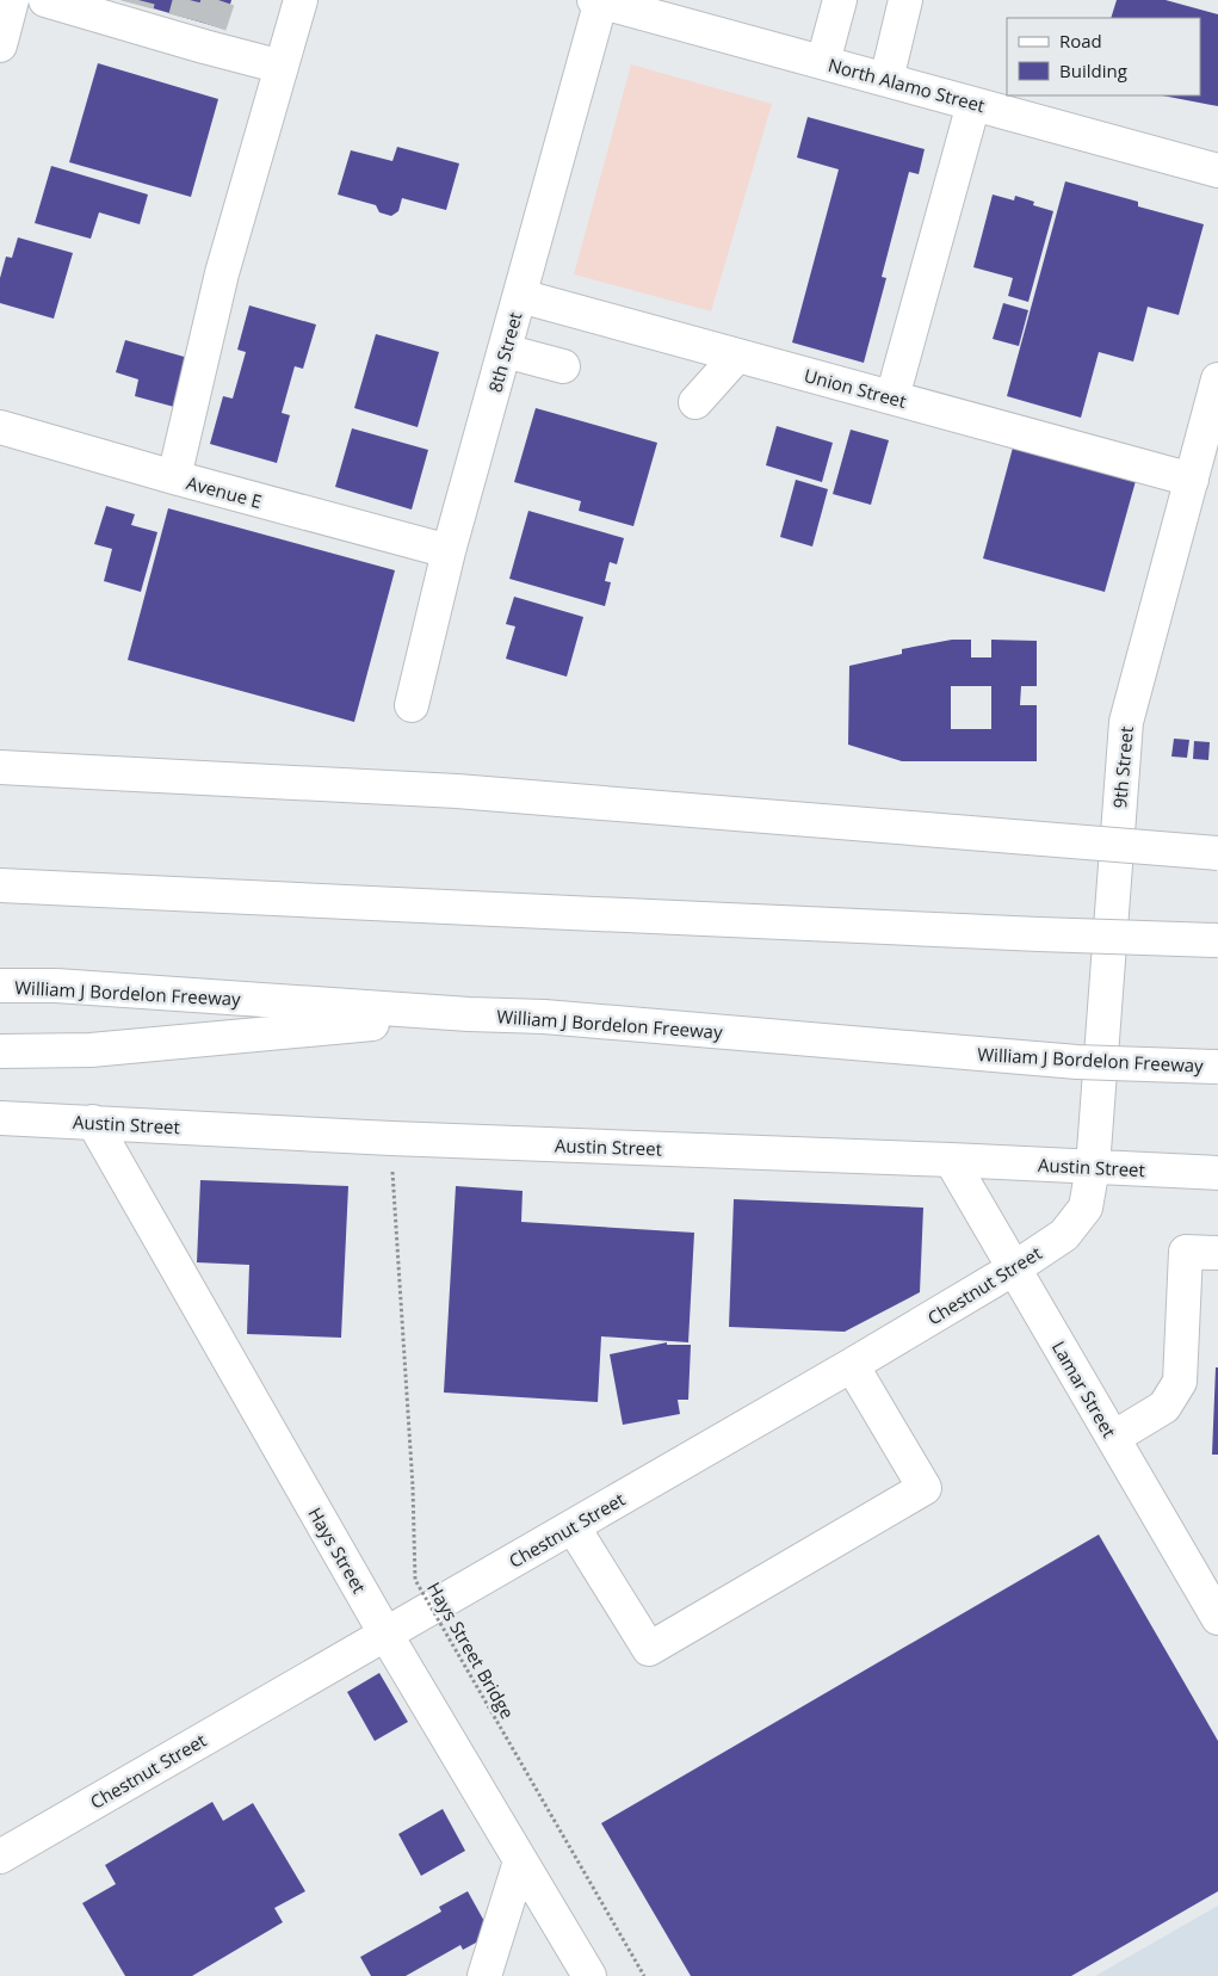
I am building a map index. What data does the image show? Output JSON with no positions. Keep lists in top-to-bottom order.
{
  "streets": {
    "main road": [
      "North Alamo Street",
      "8th Street",
      "Union Street",
      "Avenue E",
      "9th Street",
      "William J Bordelon Freeway",
      "Austin Street",
      "Chestnut Street",
      "Lamar Street",
      "Hays Street"
    ],
    "path": ["Hays Street Bridge"]
  },
  "crossings": [
    ["North Alamo Street", "8th Street"],
    ["8th Street", "Union Street"],
    ["8th Street", "Avenue E"],
    ["Union Street", "9th Street"],
    ["9th Street", "Austin Street"],
    ["9th Street", "Chestnut Street"],
    ["Austin Street", "Chestnut Street"],
    ["Austin Street", "Lamar Street"],
    ["Austin Street", "Hays Street"],
    ["Chestnut Street", "Lamar Street"],
    ["Chestnut Street", "Hays Street"]
  ],
  "legend": ["Road", "Building"]
}
